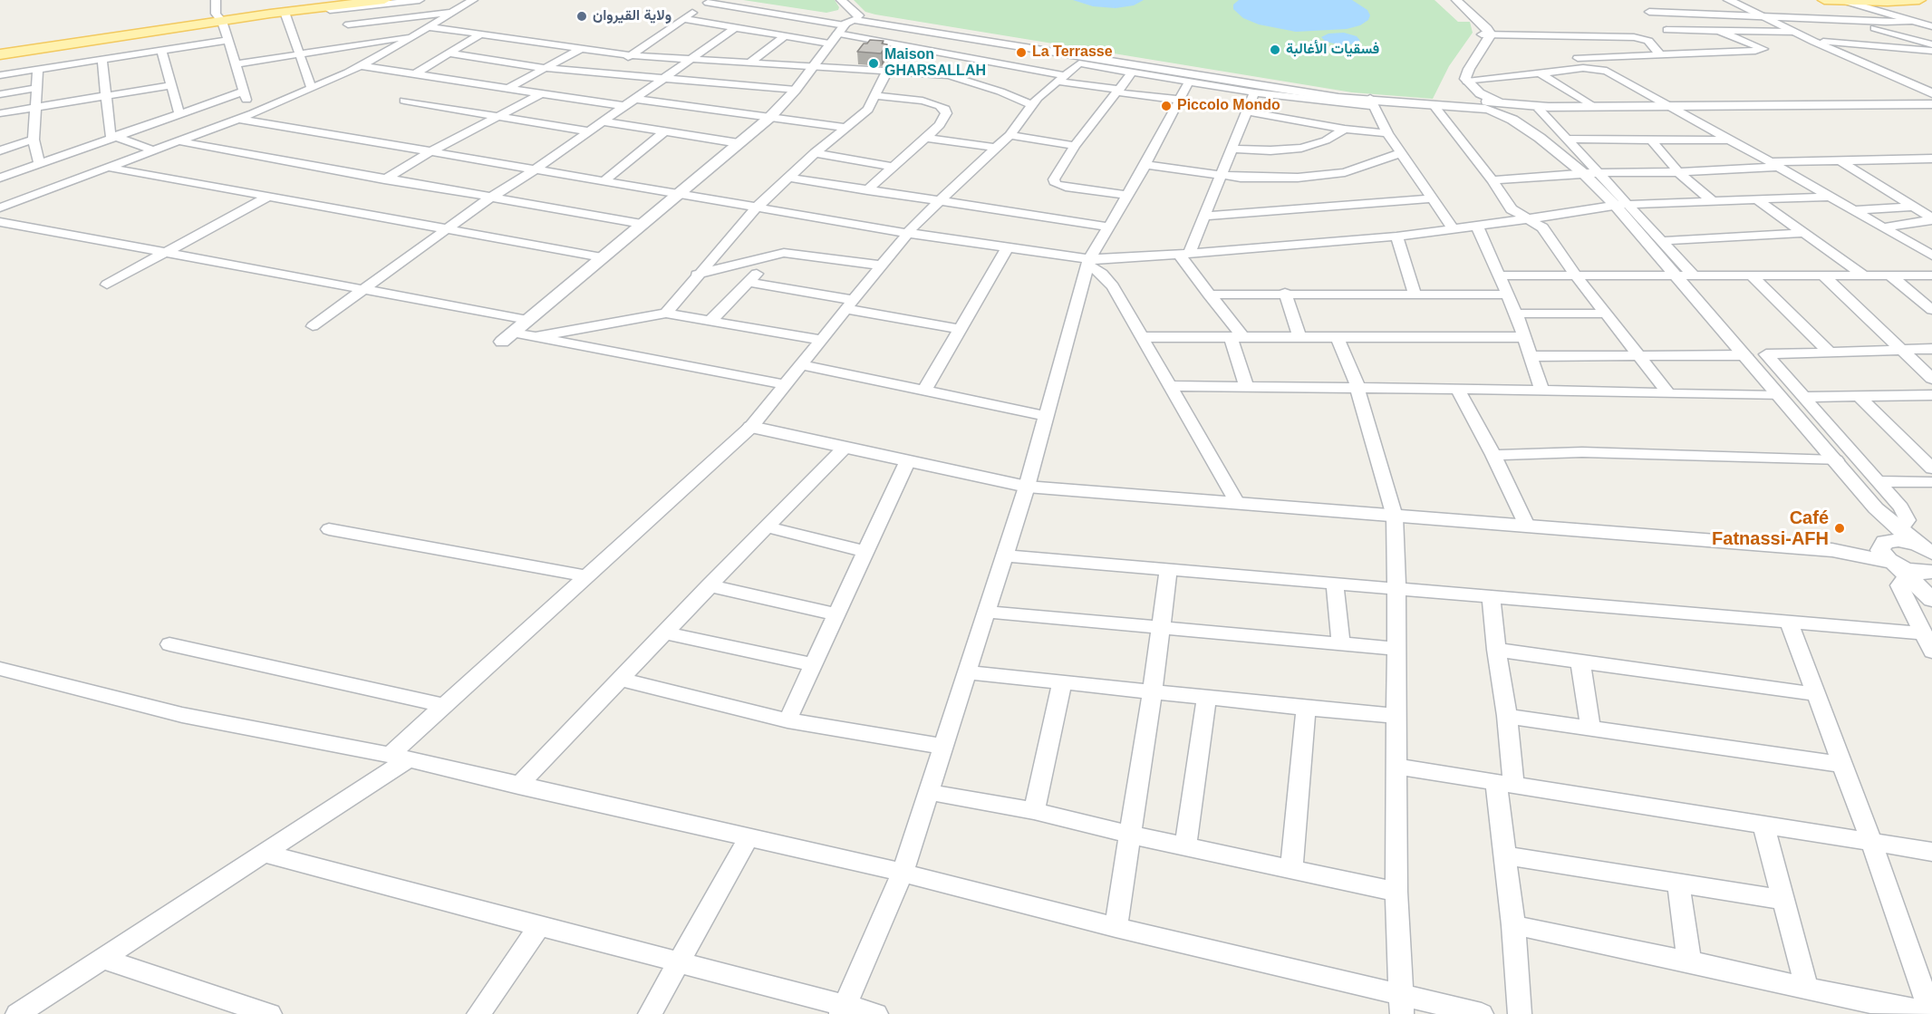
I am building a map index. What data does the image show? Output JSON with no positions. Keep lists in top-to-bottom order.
{
  "places": [
    "ولاية القيروان",
    "فسقيات الأغالبة",
    "La Terrasse",
    "Maison GHARSALLAH",
    "Piccolo Mondo",
    "Café Fatnassi-AFH"
  ]
}
